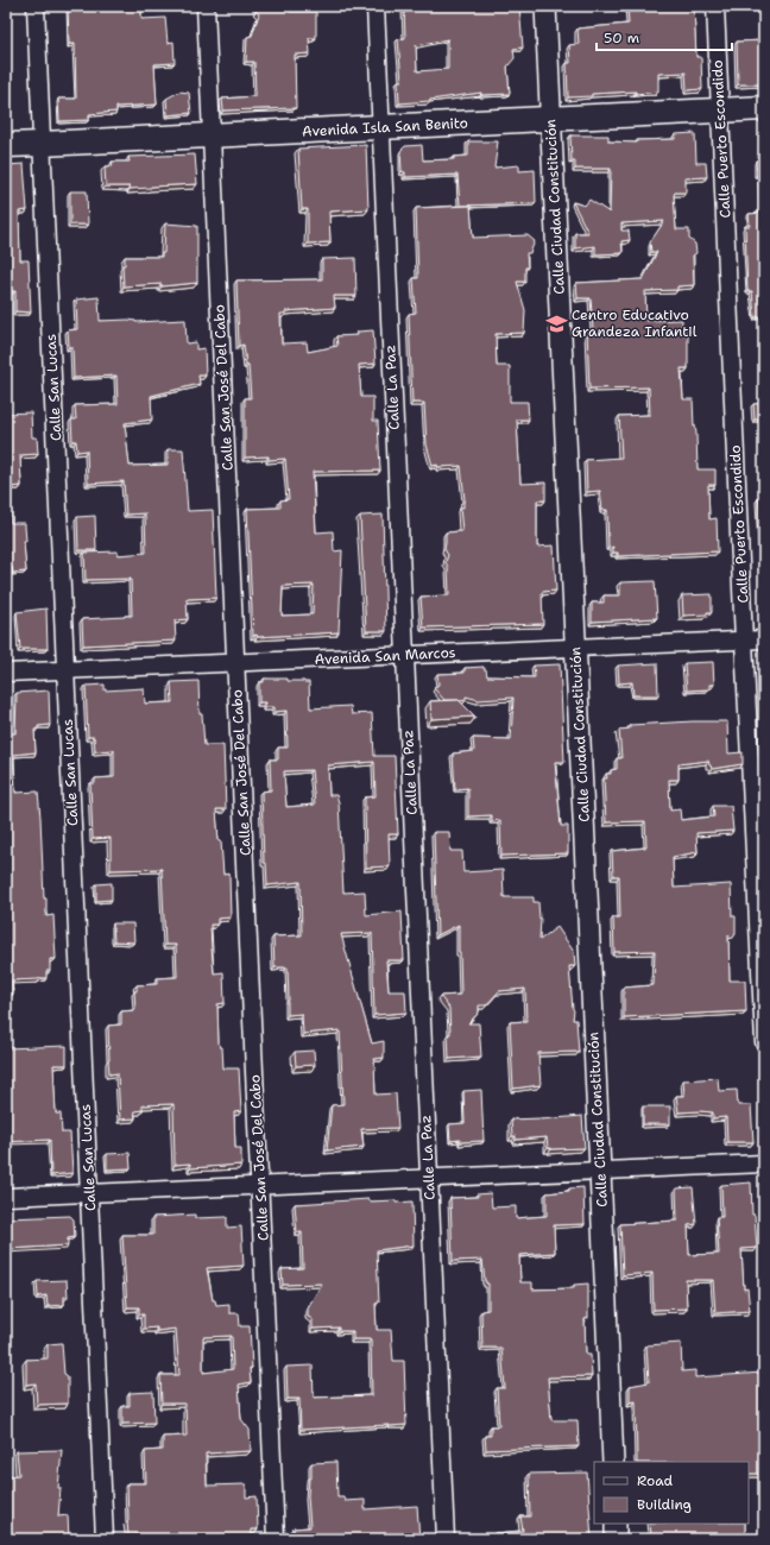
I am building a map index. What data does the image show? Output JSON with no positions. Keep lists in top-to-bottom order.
{
  "streets": {
    "main road": ["Avenida Isla San Benito"],
    "street": [
      "Calle Puerto Escondido",
      "Calle Ciudad Constitución",
      "Calle San Lucas",
      "Calle San José Del Cabo",
      "Calle La Paz",
      "Avenida San Marcos"
    ]
  },
  "crossings": [
    ["Avenida Isla San Benito", "Calle Puerto Escondido"],
    ["Avenida Isla San Benito", "Calle Ciudad Constitución"],
    ["Avenida Isla San Benito", "Calle San Lucas"],
    ["Avenida Isla San Benito", "Calle San José Del Cabo"],
    ["Avenida Isla San Benito", "Calle La Paz"],
    ["Calle Puerto Escondido", "Avenida San Marcos"],
    ["Calle Ciudad Constitución", "Avenida San Marcos"],
    ["Calle San Lucas", "Avenida San Marcos"],
    ["Calle San José Del Cabo", "Avenida San Marcos"],
    ["Calle La Paz", "Avenida San Marcos"]
  ],
  "places": {
    "school or university": ["Centro Educativo Grandeza Infantil"]
  },
  "legend": ["Road", "Building"],
  "scale_bar": "50 m"
}
